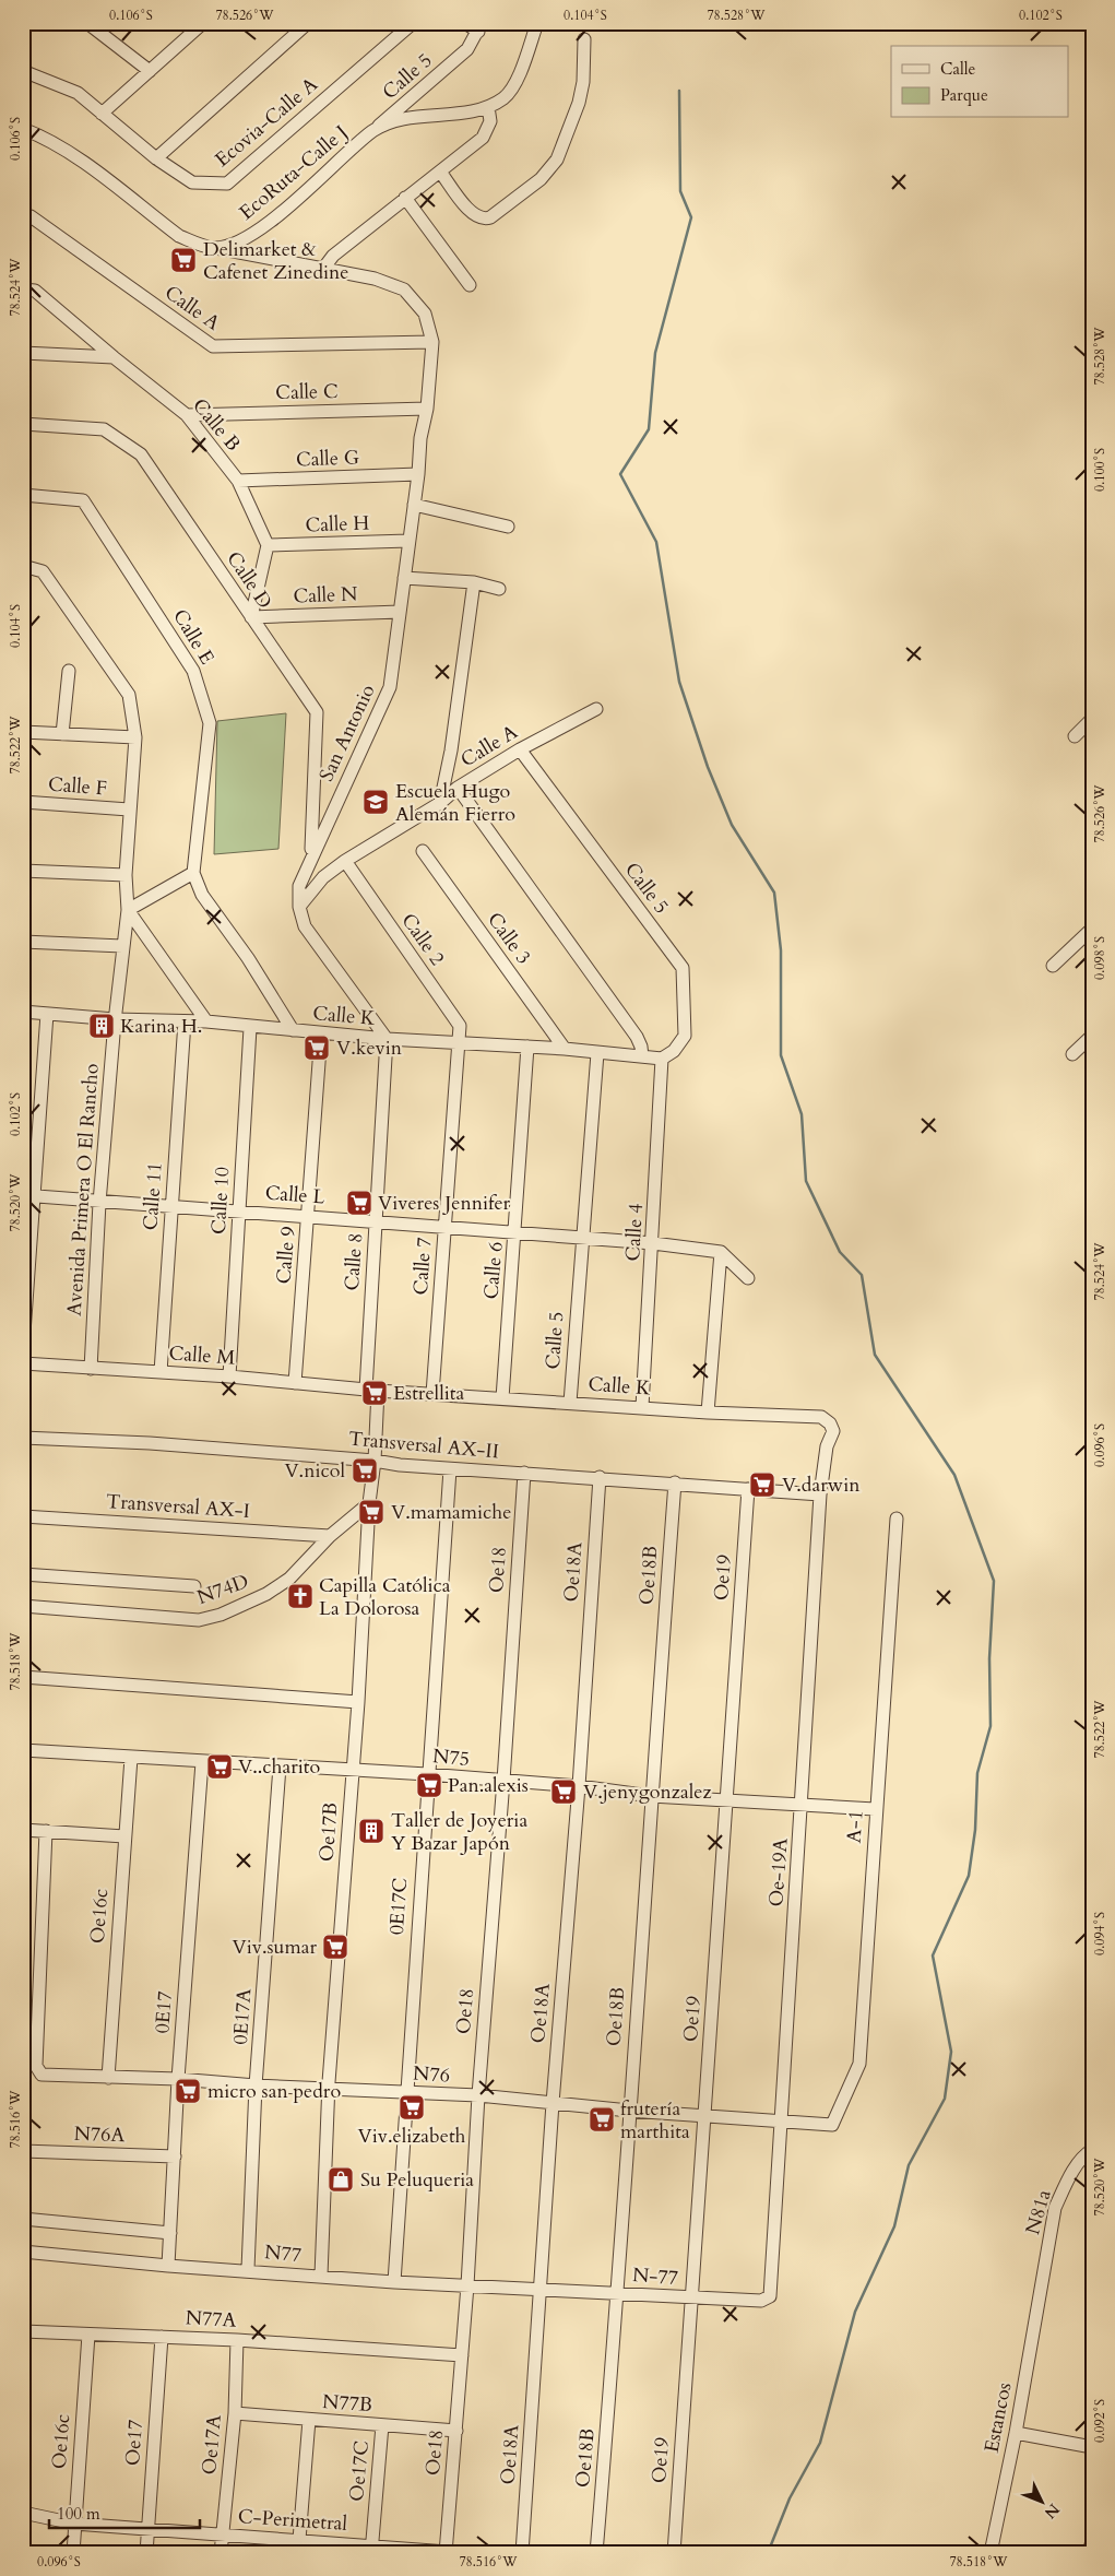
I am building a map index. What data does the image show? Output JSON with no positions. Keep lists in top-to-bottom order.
{
  "streets": {
    "street": [
      "Calle 5",
      "Ecovia-Calle A",
      "EcoRuta-Calle J",
      "Calle A",
      "Calle C",
      "Calle B",
      "Calle G",
      "Calle H",
      "Calle D",
      "Calle N",
      "Calle E",
      "San Antonio",
      "Calle F",
      "Calle 3",
      "Calle 2",
      "Calle K",
      "Avenida Primera O El Rancho",
      "Calle L",
      "Calle 11",
      "Calle 10",
      "Calle 4",
      "Calle 9",
      "Calle 8",
      "Calle 7",
      "Calle 6",
      "Calle M",
      "Transversal AX-II",
      "Transversal AX-I",
      "Oe18",
      "Oe18A",
      "Oe18B",
      "Oe19",
      "N74D",
      "N75",
      "A-1",
      "Oe17B",
      "Oe-19A",
      "0E17C",
      "Oe16c",
      "0E17",
      "0E17A",
      "N76",
      "N76A",
      "N81a",
      "N77",
      "N-77",
      "N77A",
      "N77B",
      "Estancos",
      "Oe17",
      "Oe17A",
      "Oe17C",
      "C-Perimetral"
    ]
  },
  "crossings": [
    ["Calle 5", "EcoRuta-Calle J"],
    ["Calle 5", "Calle A"],
    ["Calle 5", "Calle K"],
    ["Calle 5", "Calle L"],
    ["Calle 5", "Calle 4"],
    ["Calle A", "San Antonio"],
    ["Calle A", "Calle 2"],
    ["Calle C", "Calle B"],
    ["Calle C", "San Antonio"],
    ["Calle B", "Calle G"],
    ["Calle B", "Calle H"],
    ["Calle G", "San Antonio"],
    ["Calle H", "San Antonio"],
    ["Calle D", "Calle N"],
    ["Calle D", "San Antonio"],
    ["Calle N", "San Antonio"],
    ["Calle E", "Calle K"],
    ["San Antonio", "Calle K"],
    ["San Antonio", "Calle 8"],
    ["Calle F", "Avenida Primera O El Rancho"],
    ["Calle 3", "Calle K"],
    ["Calle 2", "Calle K"],
    ["Calle 2", "Calle 7"],
    ["Calle K", "Avenida Primera O El Rancho"],
    ["Calle K", "Calle 11"],
    ["Calle K", "Calle 10"],
    ["Calle K", "Calle 4"],
    ["Calle K", "Calle 9"],
    ["Calle K", "Calle 8"],
    ["Calle K", "Calle 7"],
    ["Calle K", "Calle 6"],
    ["Calle K", "Calle M"],
    ["Calle K", "Oe17B"],
    ["Calle K", "Oe-19A"],
    ["Avenida Primera O El Rancho", "Calle L"],
    ["Avenida Primera O El Rancho", "Calle M"],
    ["Calle L", "Calle 11"],
    ["Calle L", "Calle 10"],
    ["Calle L", "Calle 4"],
    ["Calle L", "Calle 9"],
    ["Calle L", "Calle 8"],
    ["Calle L", "Calle 7"],
    ["Calle L", "Calle 6"],
    ["Calle 11", "Calle M"],
    ["Calle 10", "Calle M"],
    ["Calle 9", "Calle M"],
    ["Calle 8", "Calle M"],
    ["Calle 8", "Oe17B"],
    ["Calle M", "Oe17B"],
    ["Transversal AX-II", "Oe18"],
    ["Transversal AX-II", "Oe18A"],
    ["Transversal AX-II", "Oe18B"],
    ["Transversal AX-II", "Oe19"],
    ["Transversal AX-II", "Oe17B"],
    ["Transversal AX-II", "Oe-19A"],
    ["Transversal AX-II", "0E17C"],
    ["Transversal AX-I", "N74D"],
    ["Oe18", "N75"],
    ["Oe18", "N76"],
    ["Oe18", "N77"],
    ["Oe18", "N77A"],
    ["Oe18", "N77B"],
    ["Oe18", "C-Perimetral"],
    ["Oe18A", "N75"],
    ["Oe18A", "N76"],
    ["Oe18A", "N77"],
    ["Oe18A", "N-77"],
    ["Oe18B", "N75"],
    ["Oe18B", "N76"],
    ["Oe18B", "N-77"],
    ["Oe19", "N75"],
    ["Oe19", "N76"],
    ["Oe19", "N-77"],
    ["N74D", "Oe17B"],
    ["N75", "A-1"],
    ["N75", "Oe17B"],
    ["N75", "Oe-19A"],
    ["N75", "0E17C"],
    ["N75", "Oe16c"],
    ["N75", "0E17"],
    ["N75", "0E17A"],
    ["A-1", "N76"],
    ["Oe17B", "N76"],
    ["Oe17B", "N77"],
    ["Oe-19A", "N76"],
    ["Oe-19A", "N-77"],
    ["0E17C", "N76"],
    ["0E17C", "N77"],
    ["Oe16c", "N76"],
    ["Oe16c", "N77A"],
    ["Oe16c", "C-Perimetral"],
    ["0E17", "N76"],
    ["0E17", "N76A"],
    ["0E17", "N77"],
    ["0E17A", "N76"],
    ["0E17A", "N77"],
    ["N81a", "Estancos"],
    ["N77", "N-77"],
    ["N77A", "Oe17"],
    ["N77A", "Oe17A"],
    ["N77B", "Oe17A"],
    ["N77B", "Oe17C"],
    ["Oe17", "C-Perimetral"],
    ["Oe17A", "C-Perimetral"],
    ["Oe17C", "C-Perimetral"]
  ],
  "places": {
    "supermarket": [
      "Delimarket & Cafenet Zinedine",
      "V.kevin",
      "Viveres Jennifer",
      "Estrellita",
      "V.nicol",
      "V.darwin",
      "V.mamamiche",
      "V..charito",
      "Pan.alexis",
      "V.jenygonzalez",
      "Viv.sumar",
      "micro san pedro",
      "Viv.elizabeth",
      "frutería marthita"
    ],
    "school or university": ["Escuela Hugo Alemán Fierro"],
    "building": ["Karina H.", "Taller de Joyeria Y Bazar Japón"],
    "church": ["Capilla Católica La Dolorosa"],
    "shop": ["Su Peluqueria"]
  },
  "legend": ["Calle", "Parque"],
  "scale_bar": "100 m",
  "north": "bottom right",
  "coordinates": [
    "0.106°S",
    "78.526°W",
    "0.104°S",
    "78.528°W",
    "0.102°S",
    "78.524°W",
    "0.100°S",
    "78.522°W",
    "0.098°S",
    "78.520°W",
    "0.096°S",
    "78.518°W",
    "0.094°S",
    "78.516°W",
    "0.092°S"
  ]
}
